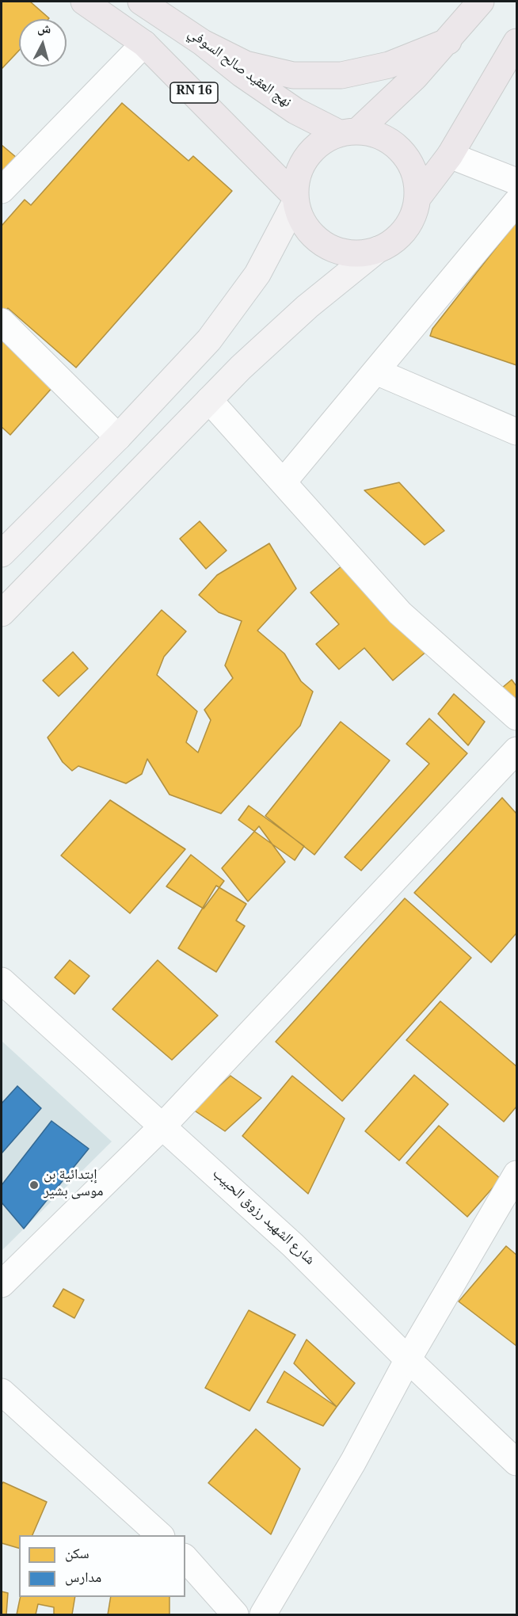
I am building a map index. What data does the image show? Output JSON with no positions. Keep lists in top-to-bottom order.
{
  "streets": {
    "main road": ["نهج العقيد صالح السوفي", "RN 16"],
    "street": ["شارع الشهيد رزوق الحبيب"]
  },
  "crossings": [
    ["نهج العقيد صالح السوفي", "RN 16"]
  ],
  "places": ["إبتدائية بن موسى بشير"],
  "legend": ["سكن", "مدارس"],
  "north": "top"
}
